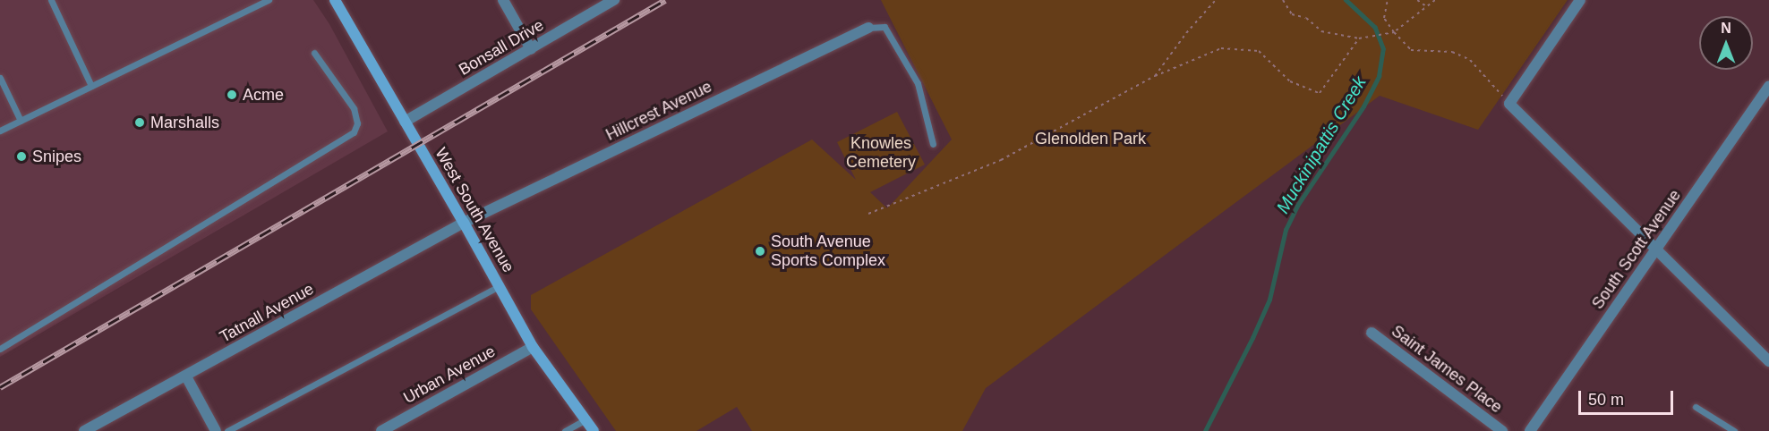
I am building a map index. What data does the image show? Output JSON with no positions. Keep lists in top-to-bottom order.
{
  "streets": {
    "street": [
      "Bonsall Drive",
      "Hillcrest Avenue",
      "West South Avenue",
      "South Scott Avenue",
      "Tatnall Avenue",
      "Saint James Place",
      "Urban Avenue"
    ]
  },
  "crossings": [
    ["Bonsall Drive", "West South Avenue"],
    ["Hillcrest Avenue", "West South Avenue"],
    ["Hillcrest Avenue", "Tatnall Avenue"],
    ["West South Avenue", "Tatnall Avenue"],
    ["West South Avenue", "Urban Avenue"]
  ],
  "water": ["Muckinipattis Creek"],
  "parks": ["Glenolden Park", "Knowles Cemetery"],
  "places": [
    "Acme",
    "Marshalls",
    "Snipes",
    "South Avenue Sports Complex"
  ],
  "scale_bar": "50 m",
  "north": "top"
}
